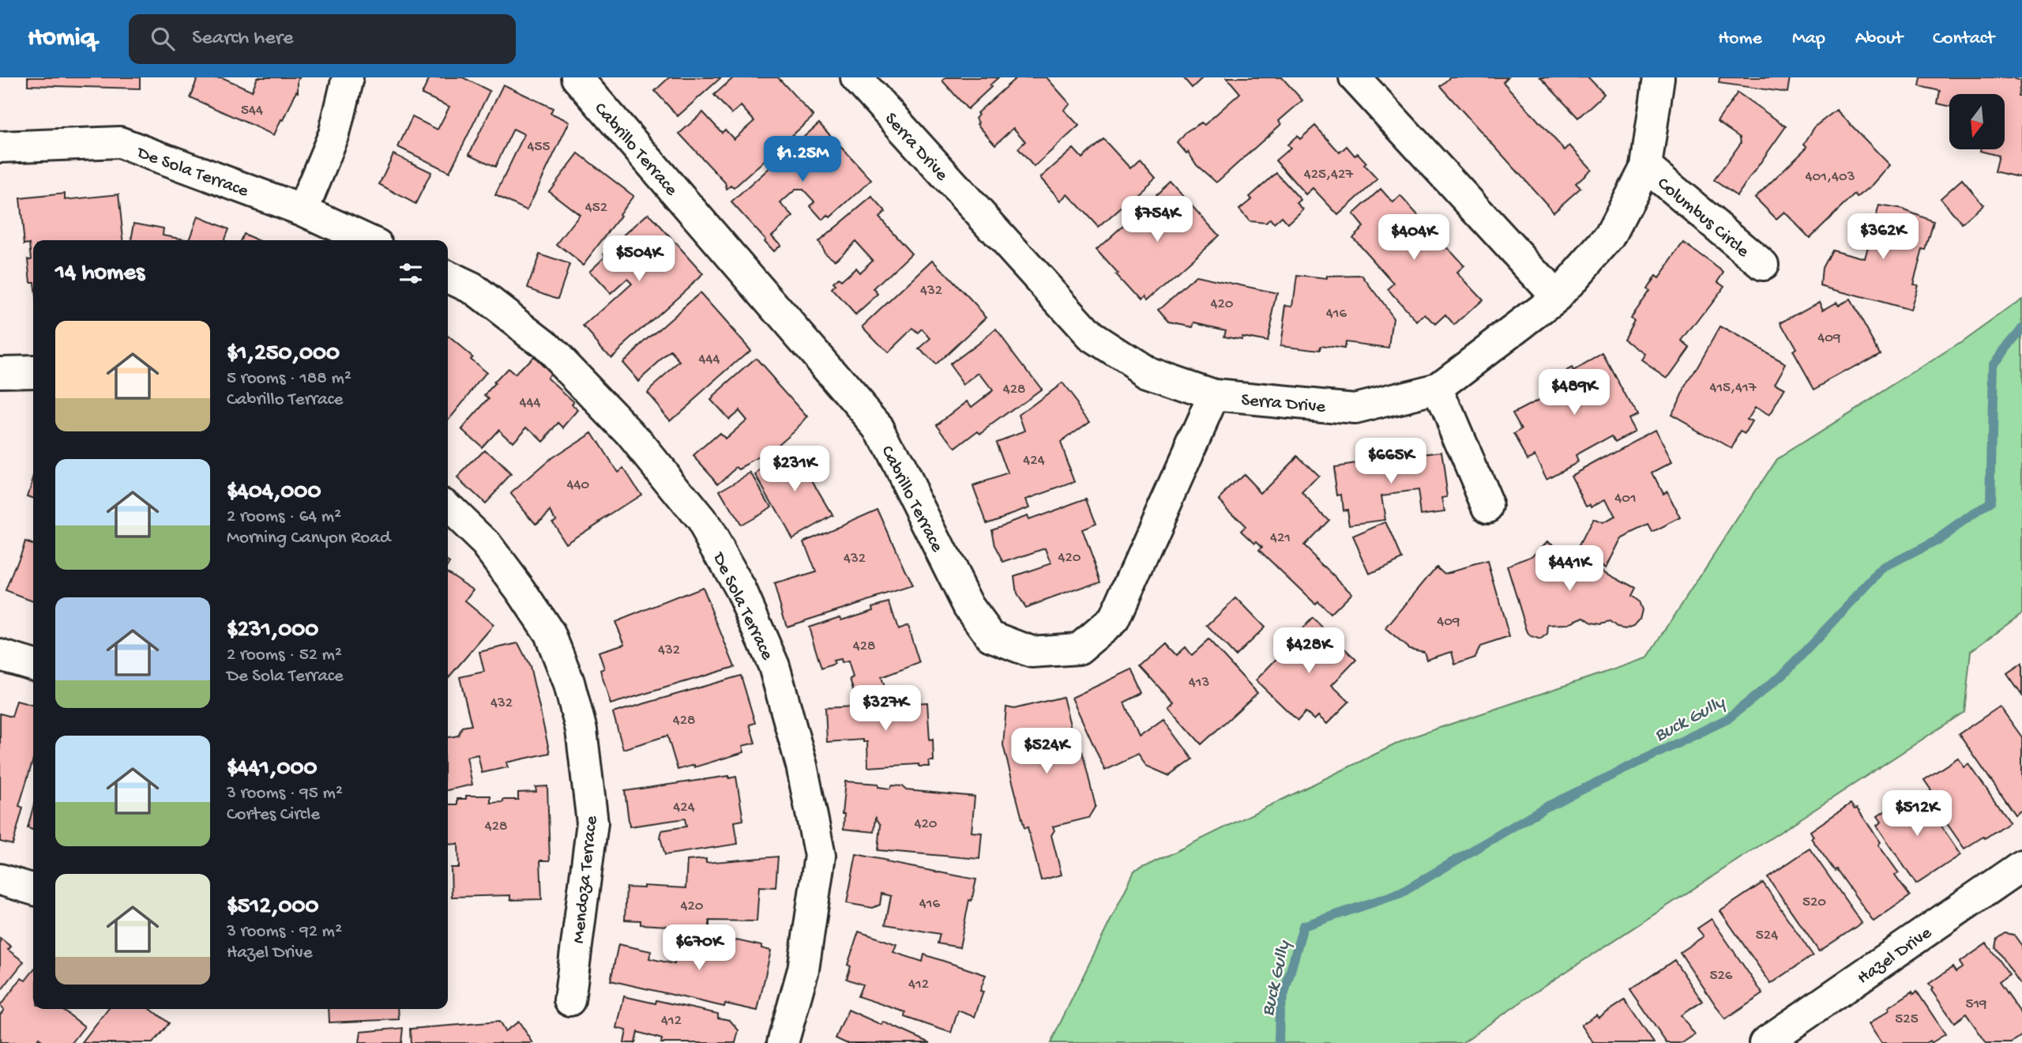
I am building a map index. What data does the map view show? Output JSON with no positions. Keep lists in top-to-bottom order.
{
  "streets": {
    "street": [
      "Serra Drive",
      "Cabrillo Terrace",
      "De Sola Terrace",
      "Columbus Circle",
      "Mendoza Terrace",
      "Hazel Drive"
    ]
  },
  "crossings": [
    ["Serra Drive", "Cabrillo Terrace"],
    ["Serra Drive", "Columbus Circle"]
  ],
  "water": ["Buck Gully"],
  "house_numbers": [
    "544",
    "455",
    "425,427",
    "401,403",
    "452",
    "432",
    "420",
    "416",
    "409",
    "444",
    "415,417",
    "428",
    "444",
    "424",
    "440",
    "401",
    "421",
    "420",
    "432",
    "409",
    "428",
    "432",
    "413",
    "432",
    "428",
    "424",
    "420",
    "428",
    "520",
    "416",
    "420",
    "524",
    "526",
    "412",
    "519",
    "525",
    "412"
  ],
  "north": "bottom",
  "page": {
    "header": "Homiq",
    "search": "Search here",
    "nav": [
      "Home",
      "Map",
      "About",
      "Contact"
    ],
    "price": [
      "$1.25M",
      "$754K",
      "$362K",
      "$404K",
      "$504K",
      "$489K",
      "$665K",
      "$231K",
      "$441K",
      "$428K",
      "$327K",
      "$524K",
      "$512K",
      "$670K"
    ],
    "heading": "14 homes",
    "list": [
      {
        "name": "$1,250,000",
        "note": "5 rooms · 188 m² · Cabrillo Terrace"
      },
      {
        "name": "$404,000",
        "note": "2 rooms · 64 m² · Morning Canyon Road"
      },
      {
        "name": "$231,000",
        "note": "2 rooms · 52 m² · De Sola Terrace"
      },
      {
        "name": "$441,000",
        "note": "3 rooms · 95 m² · Cortes Circle"
      },
      {
        "name": "$512,000",
        "note": "3 rooms · 92 m² · Hazel Drive"
      }
    ]
  }
}
